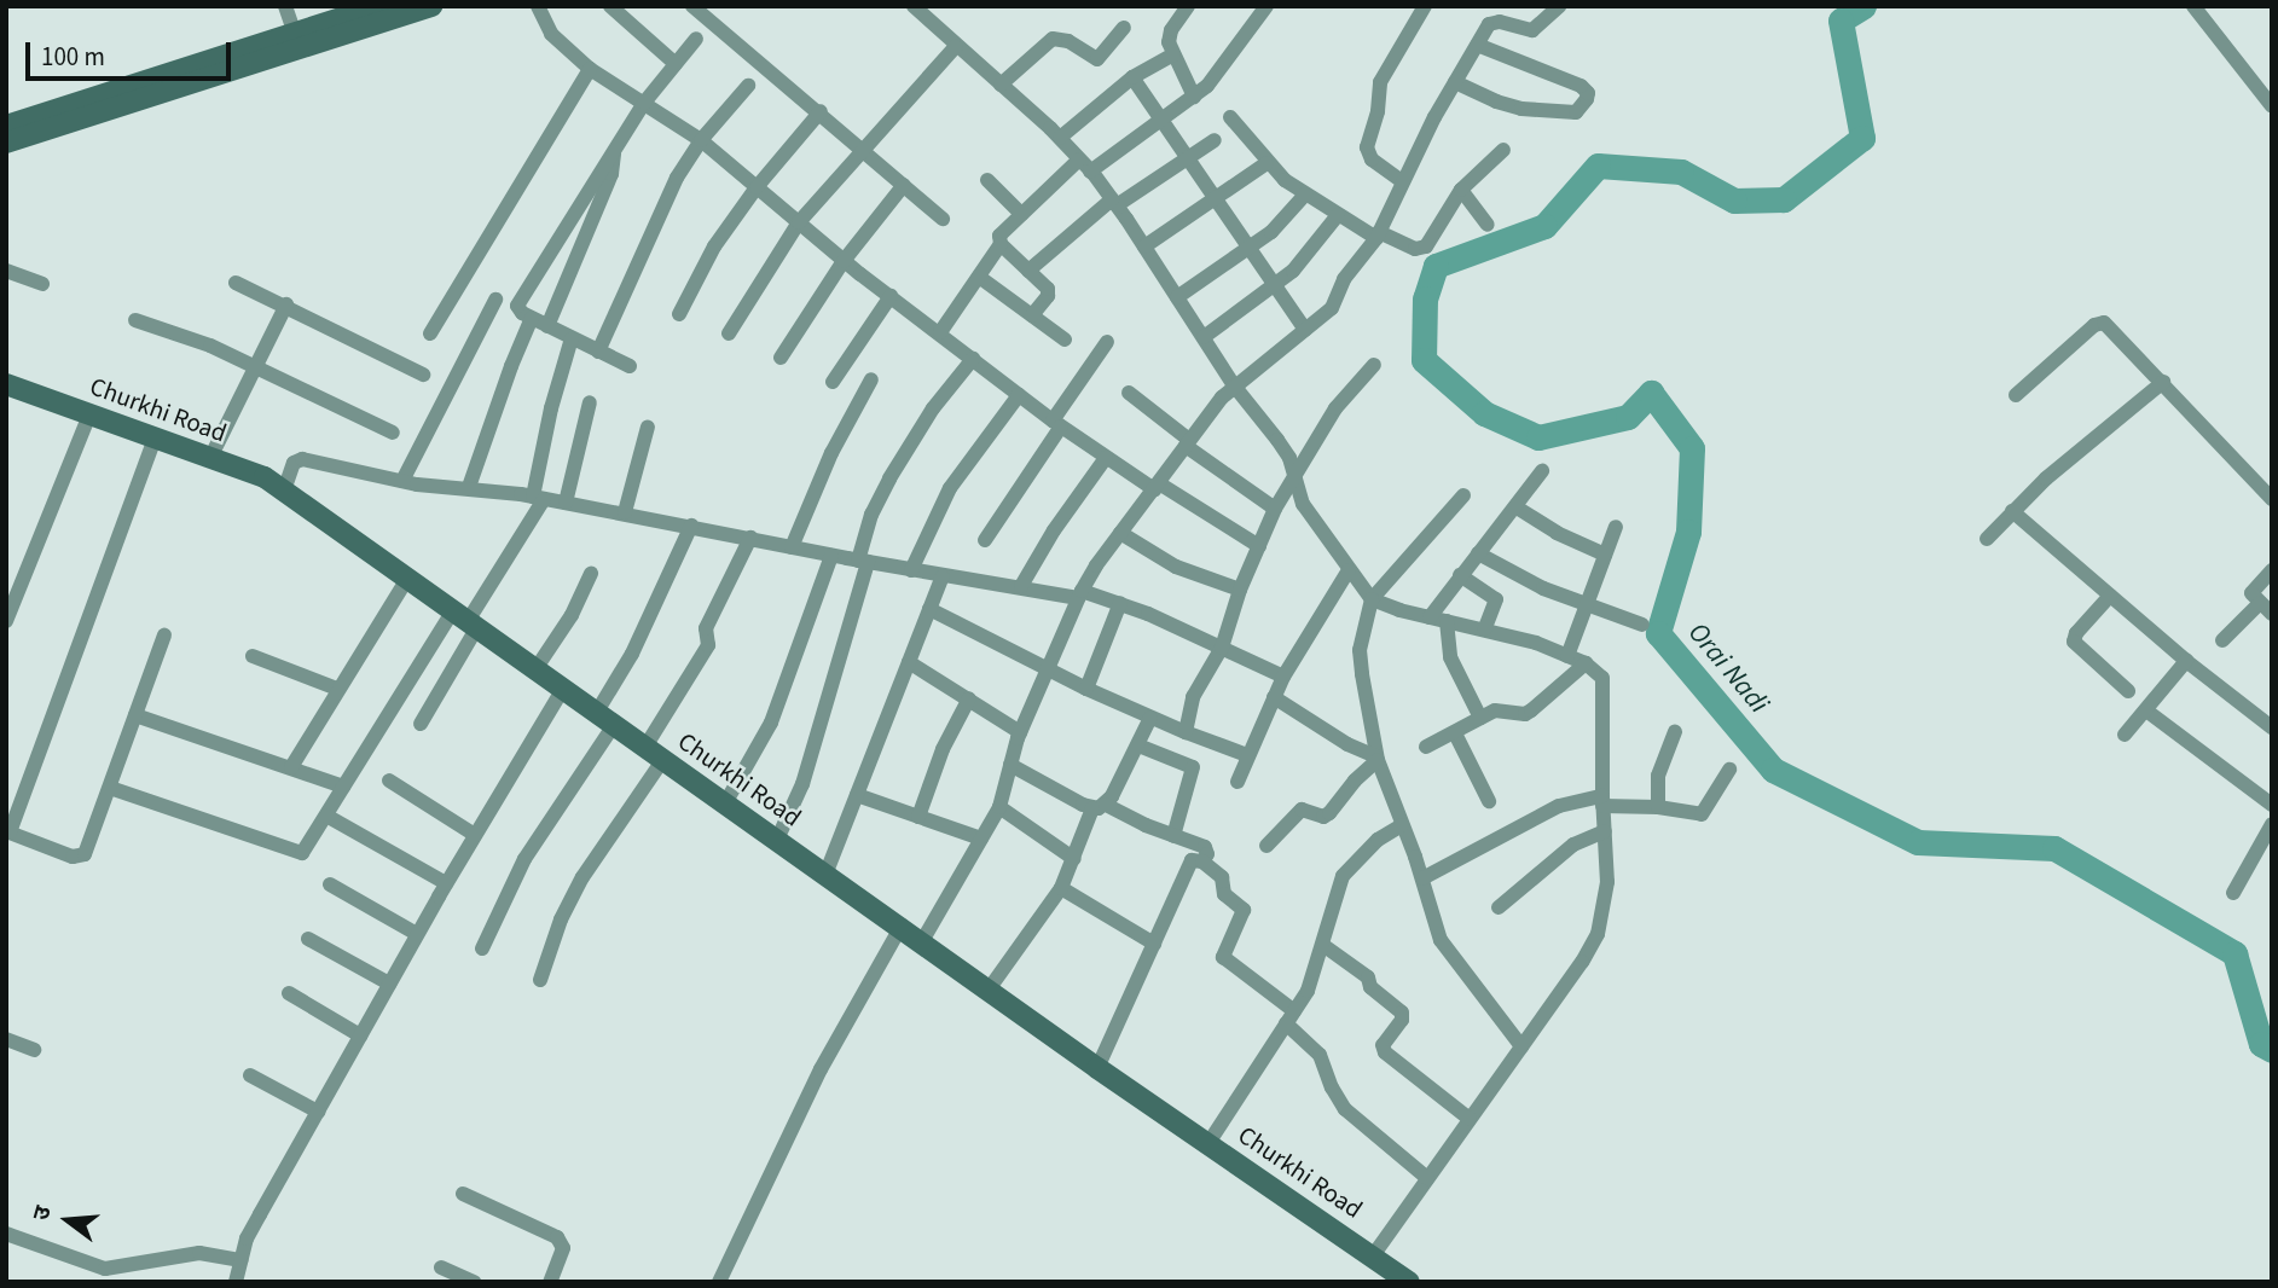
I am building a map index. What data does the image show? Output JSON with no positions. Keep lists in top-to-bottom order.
{
  "streets": {
    "street": ["Churkhi Road"]
  },
  "water": ["Orai Nadi"],
  "scale_bar": "100 m",
  "north": "left"
}
